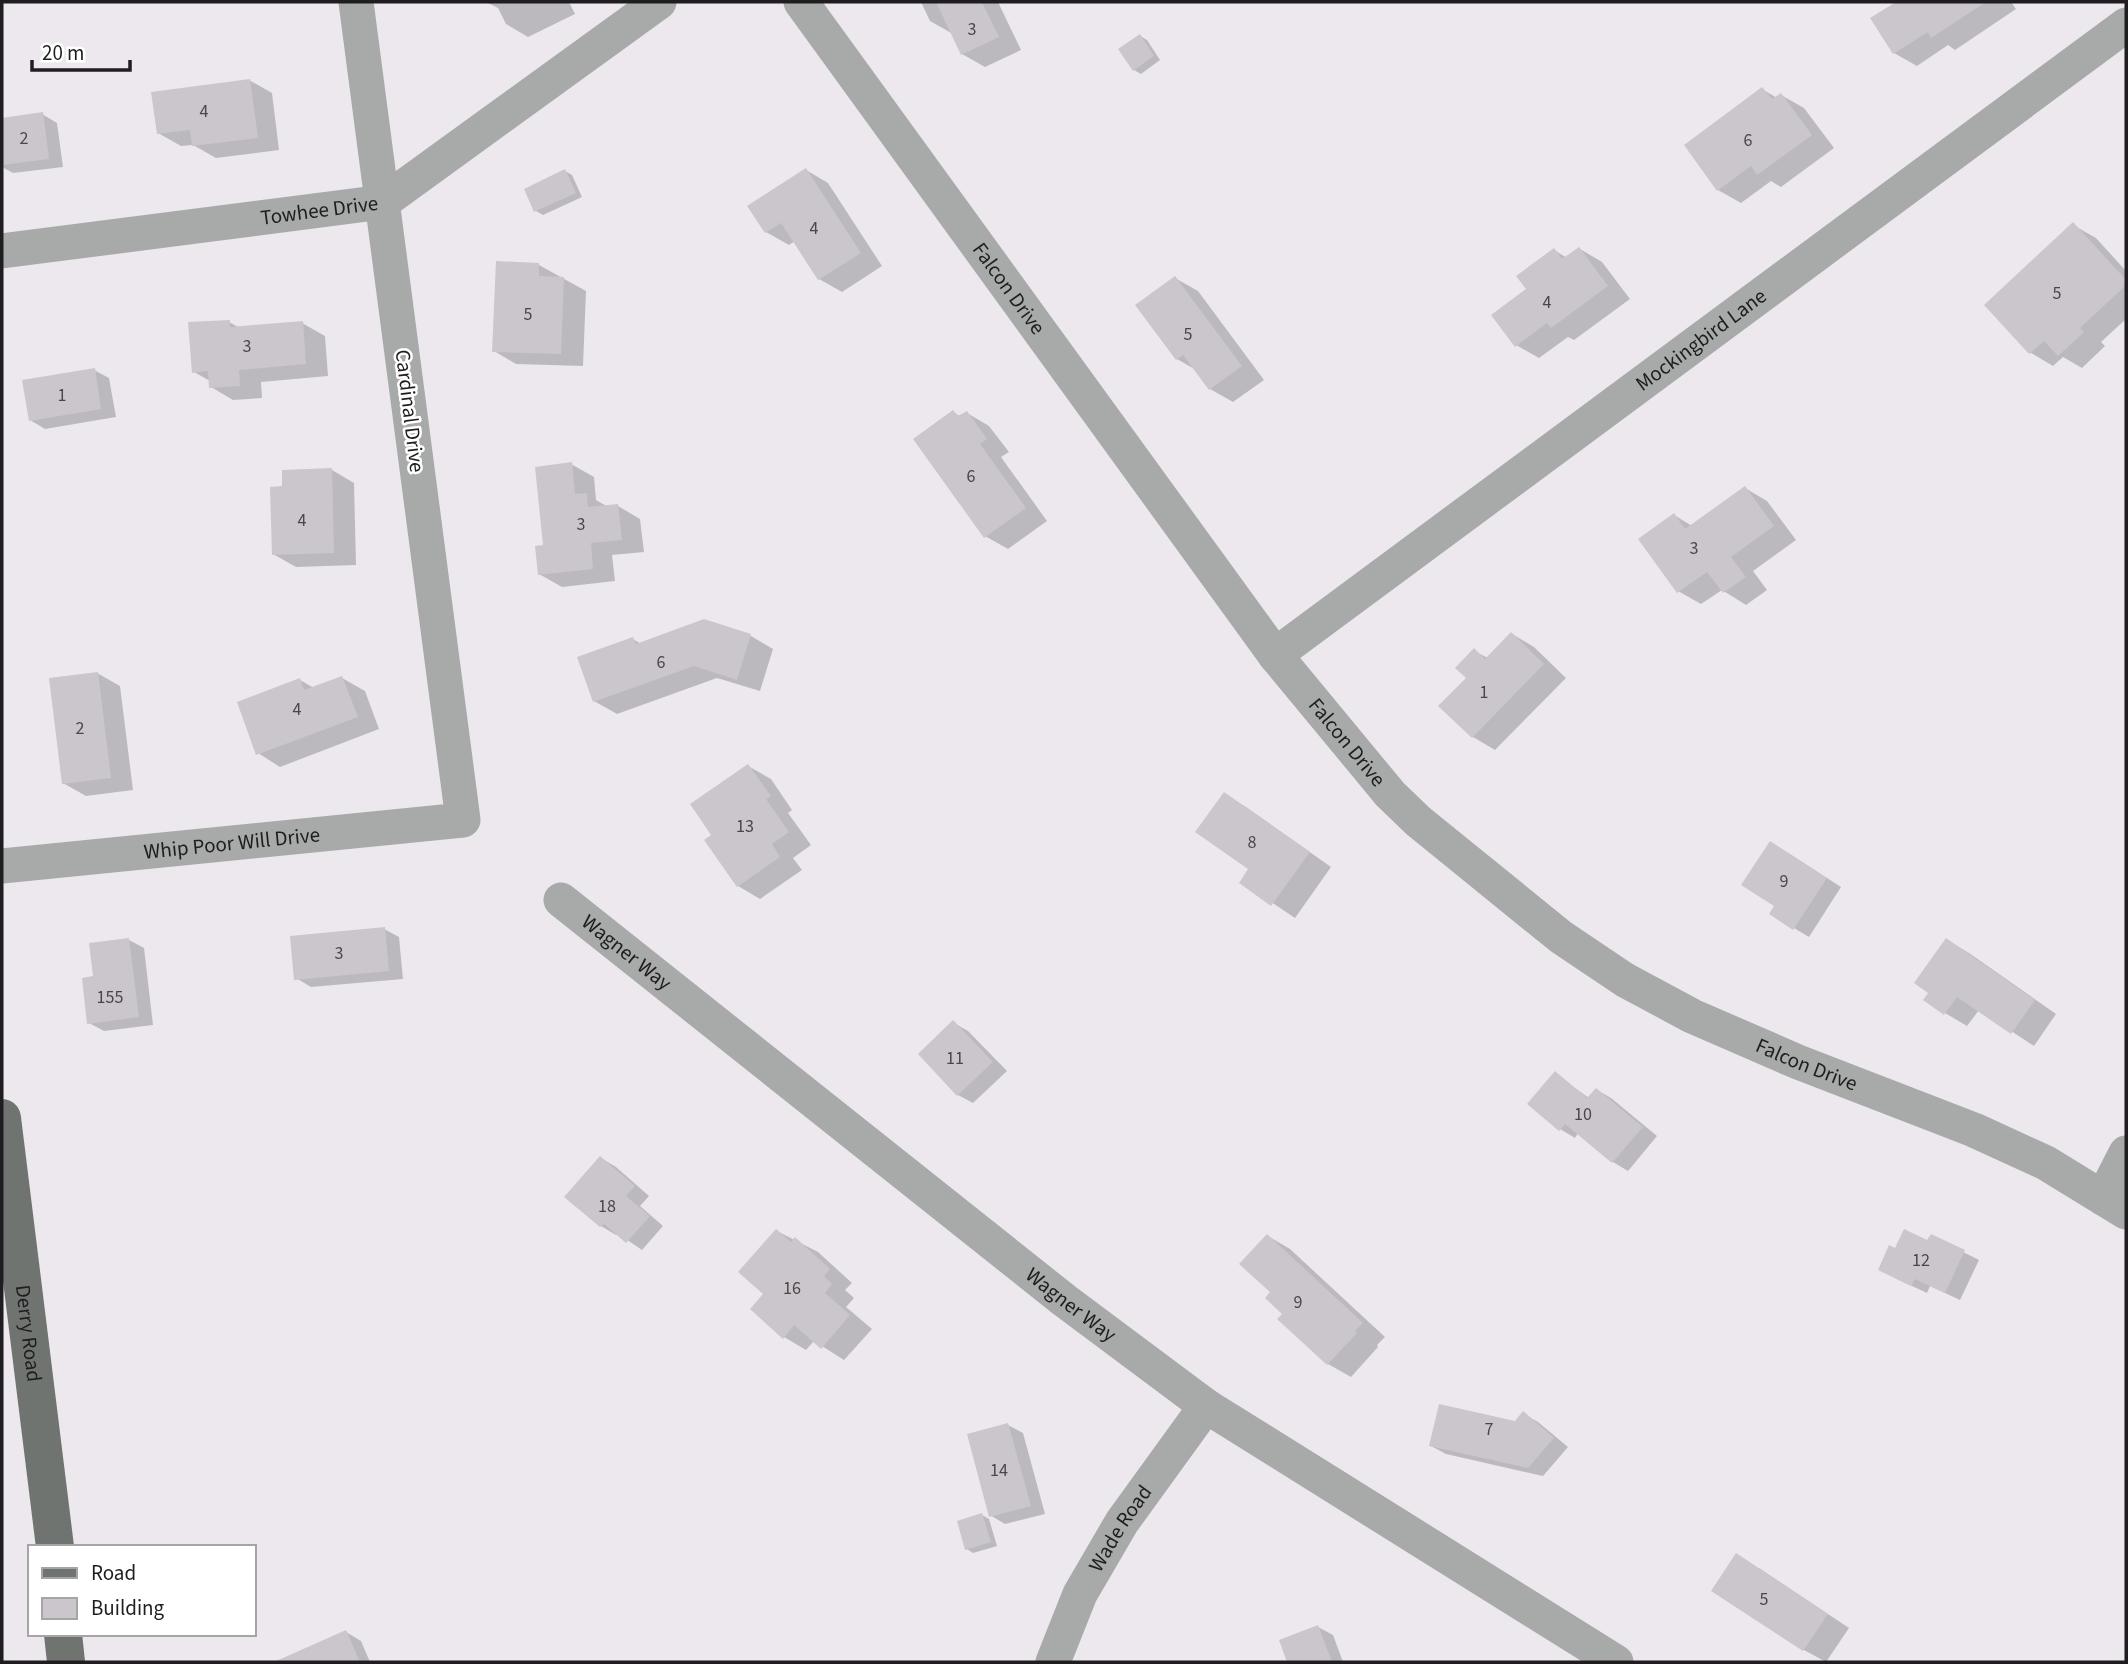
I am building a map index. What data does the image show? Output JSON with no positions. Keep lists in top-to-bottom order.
{
  "streets": {
    "main road": ["Derry Road"],
    "street": [
      "Towhee Drive",
      "Falcon Drive",
      "Mockingbird Lane",
      "Cardinal Drive",
      "Whip Poor Will Drive",
      "Wagner Way",
      "Wade Road"
    ]
  },
  "crossings": [
    ["Towhee Drive", "Cardinal Drive"],
    ["Falcon Drive", "Mockingbird Lane"],
    ["Cardinal Drive", "Whip Poor Will Drive"],
    ["Wagner Way", "Wade Road"]
  ],
  "house_numbers": [
    "3",
    "4",
    "2",
    "6",
    "4",
    "5",
    "4",
    "5",
    "5",
    "3",
    "1",
    "6",
    "4",
    "3",
    "3",
    "6",
    "1",
    "4",
    "2",
    "13",
    "8",
    "9",
    "3",
    "155",
    "11",
    "10",
    "18",
    "12",
    "16",
    "9",
    "7",
    "14",
    "5"
  ],
  "legend": ["Road", "Building"],
  "scale_bar": "20 m"
}
